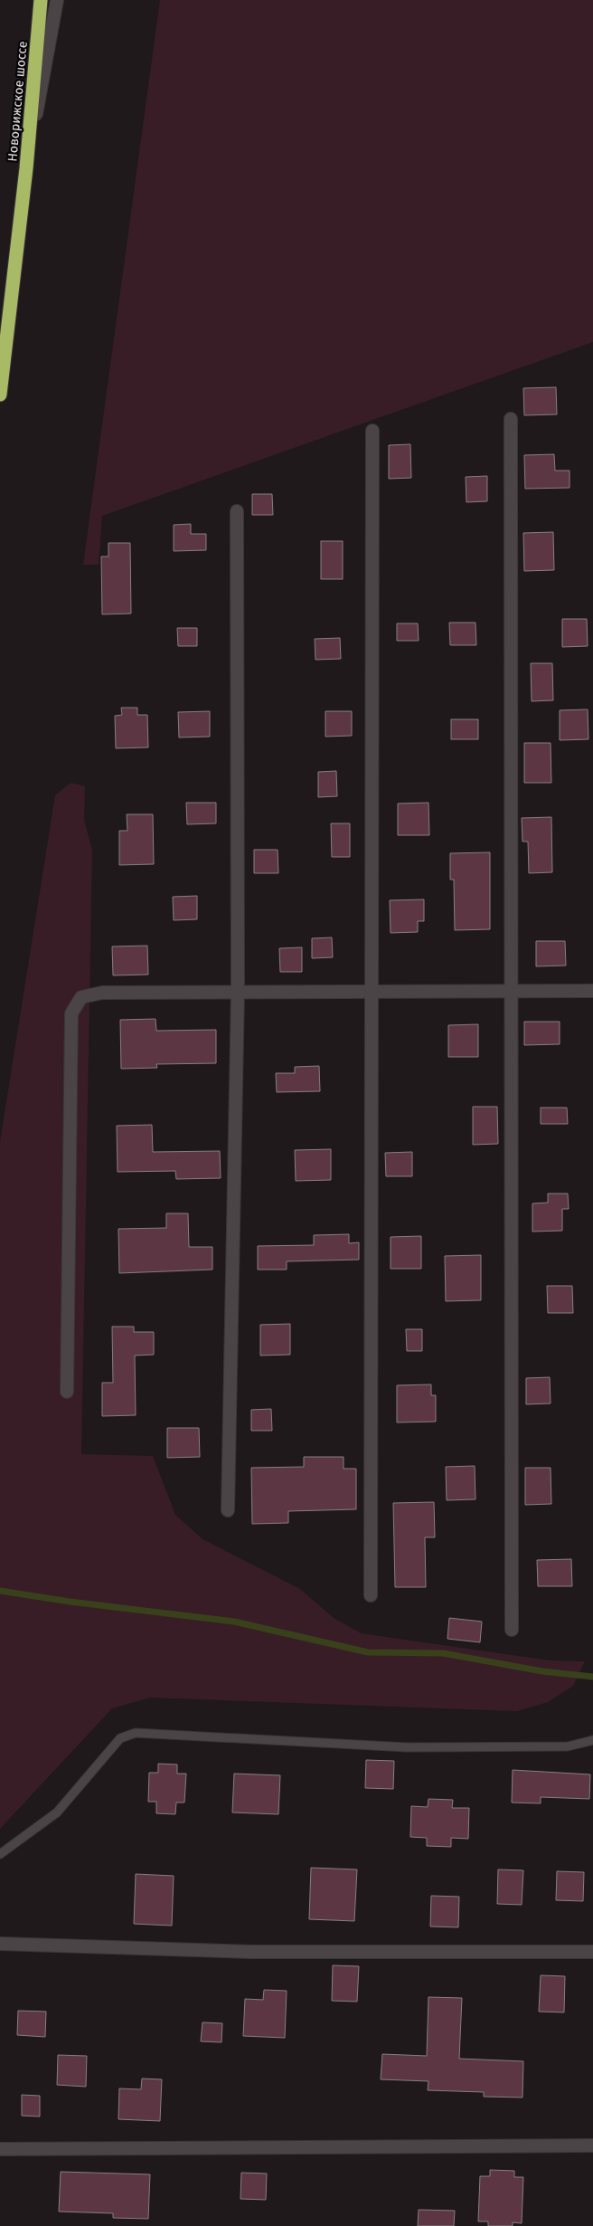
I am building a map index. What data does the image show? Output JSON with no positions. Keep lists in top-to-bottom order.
{
  "streets": {
    "highway": ["Новорижское шоссе"]
  }
}
